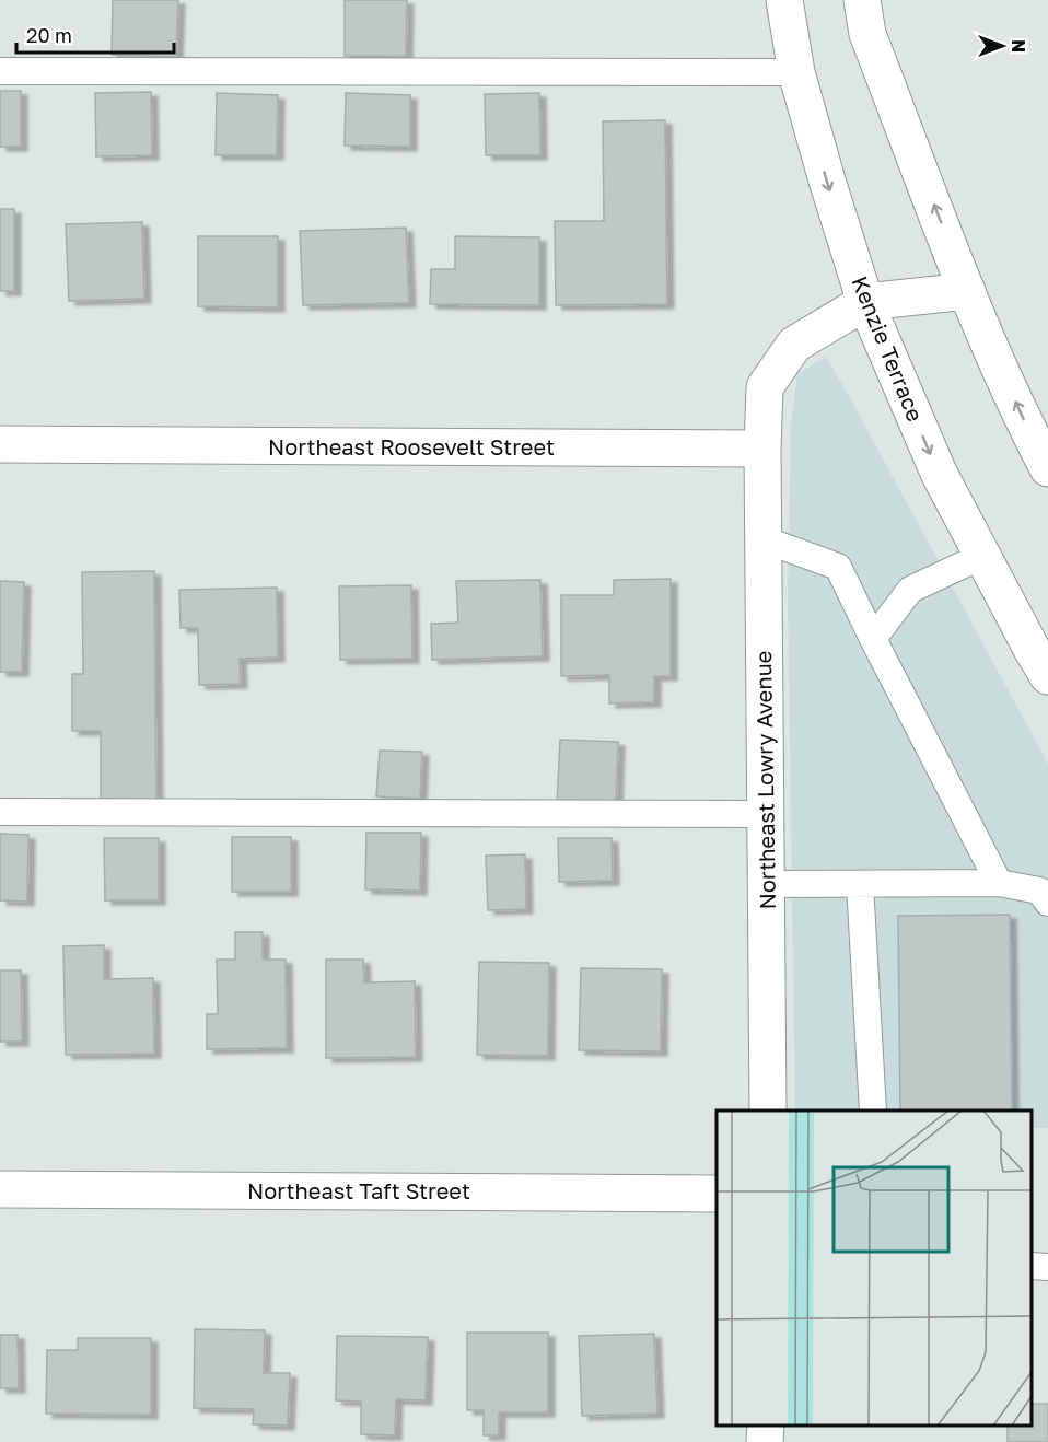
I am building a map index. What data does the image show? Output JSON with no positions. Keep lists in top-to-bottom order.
{
  "streets": {
    "street": [
      "Kenzie Terrace",
      "Northeast Roosevelt Street",
      "Northeast Lowry Avenue",
      "Northeast Taft Street"
    ]
  },
  "crossings": [
    ["Northeast Roosevelt Street", "Northeast Lowry Avenue"]
  ],
  "scale_bar": "20 m",
  "north": "right"
}
